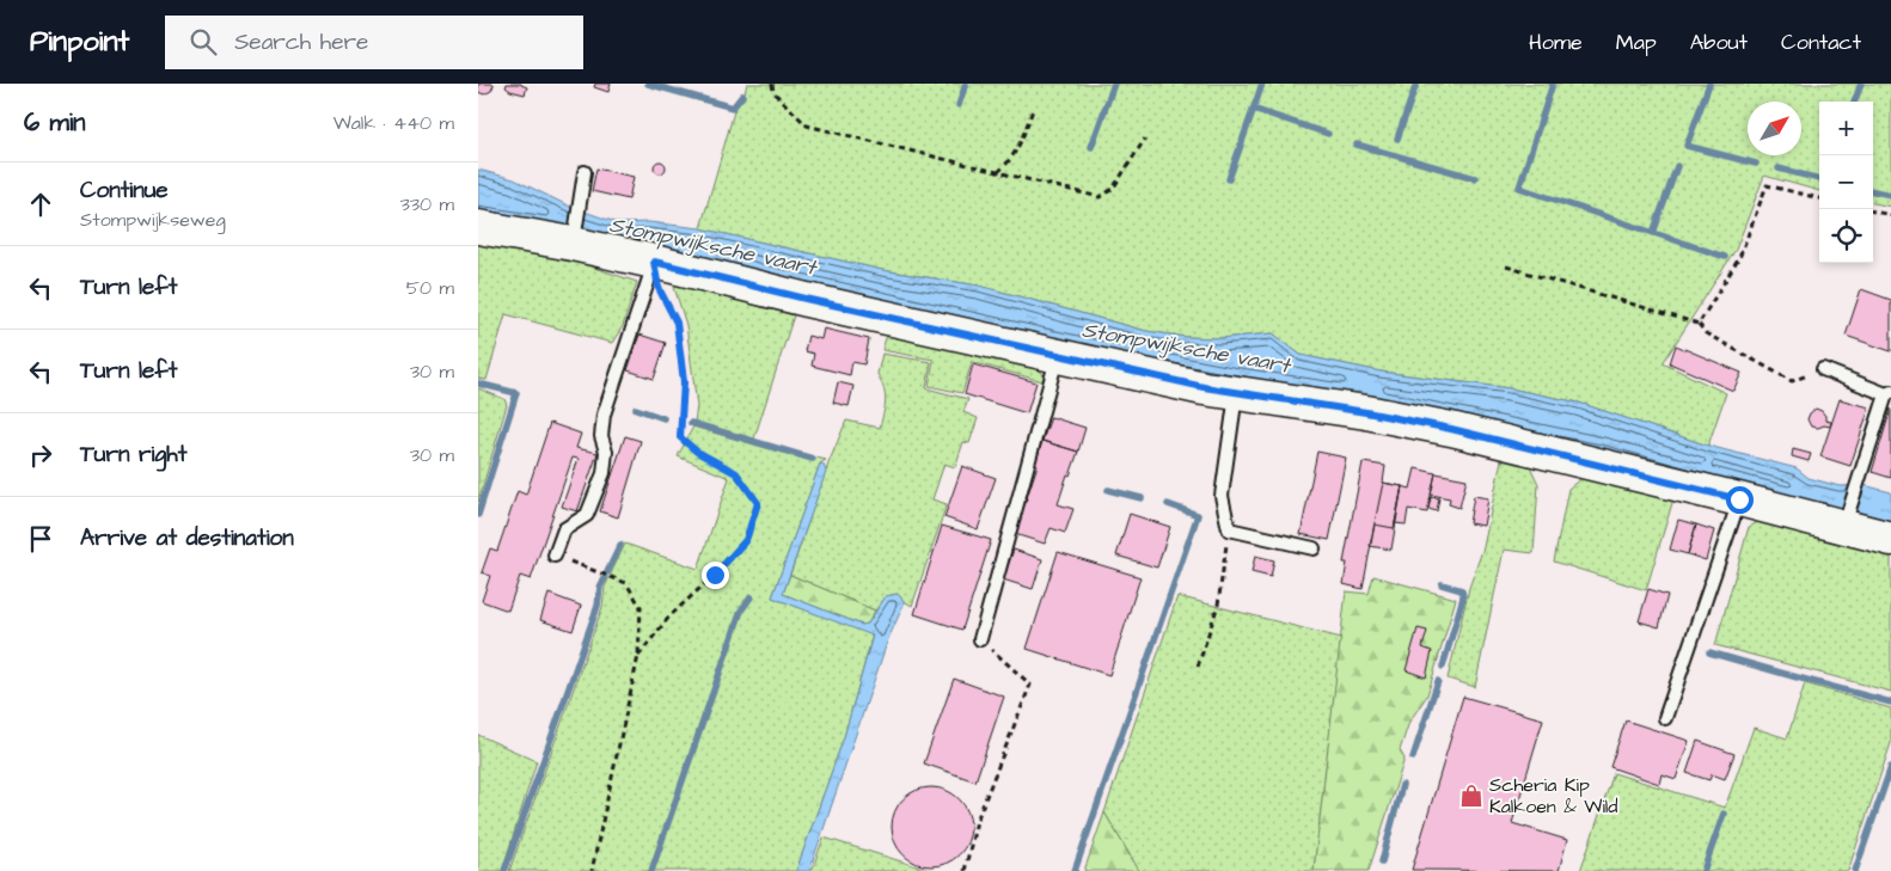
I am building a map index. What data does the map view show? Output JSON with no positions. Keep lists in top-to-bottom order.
{
  "water": ["Stompwijksche vaart"],
  "places": {
    "shop": ["Scheria Kip Kalkoen & Wild"]
  },
  "north": "top right",
  "page": {
    "header": "Pinpoint",
    "search": "Search here",
    "nav": [
      "Home",
      "Map",
      "About",
      "Contact"
    ],
    "heading": ["6 min", "Walk · 440 m"],
    "map_buttons": ["+", "−"],
    "list": [
      ["Continue", "Stompwijkseweg", "330 m"],
      ["Turn left", "50 m"],
      ["Turn left", "30 m"],
      ["Turn right", "30 m"],
      "Arrive at destination"
    ]
  }
}
